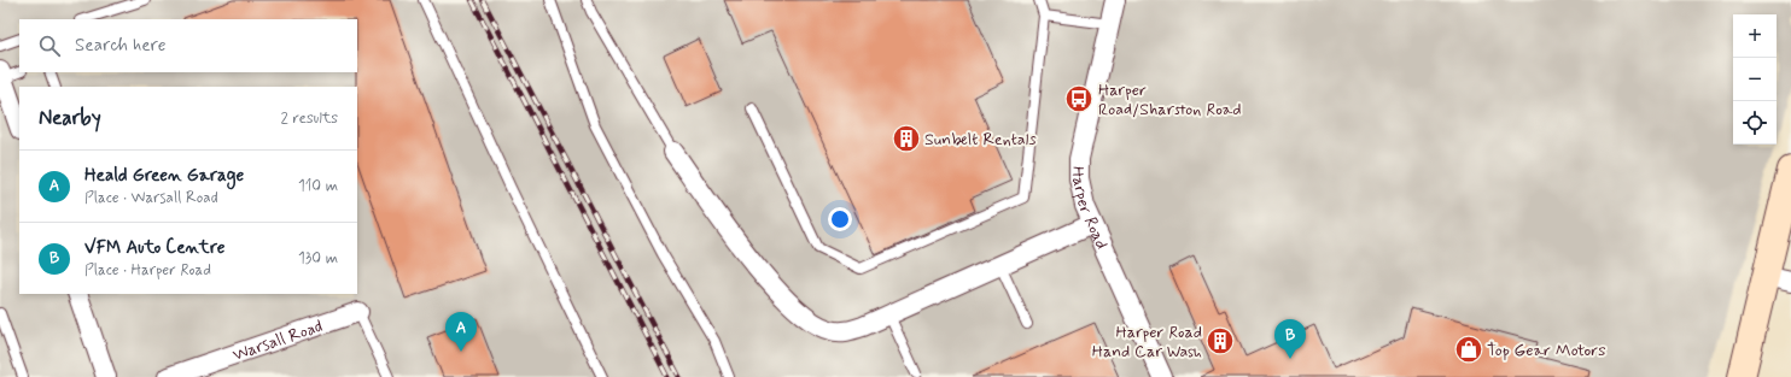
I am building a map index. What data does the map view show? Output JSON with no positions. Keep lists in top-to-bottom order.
{
  "streets": {
    "street": ["Harper Road", "Warsall Road"]
  },
  "places": {
    "bus stop": ["Harper Road/Sharston Road"],
    "building": ["Sunbelt Rentals", "Harper Road Hand Car Wash"],
    "shop": ["Top Gear Motors"]
  },
  "page": {
    "map_buttons": ["+", "−"],
    "search": "Search here",
    "heading": ["Nearby", "2 results"],
    "list": [
      {
        "mark": "A",
        "name": "Heald Green Garage",
        "note": "Place · Warsall Road",
        "value": "110 m"
      },
      {
        "mark": "B",
        "name": "VFM Auto Centre",
        "note": "Place · Harper Road",
        "value": "130 m"
      }
    ],
    "pins": ["A", "B"]
  }
}
